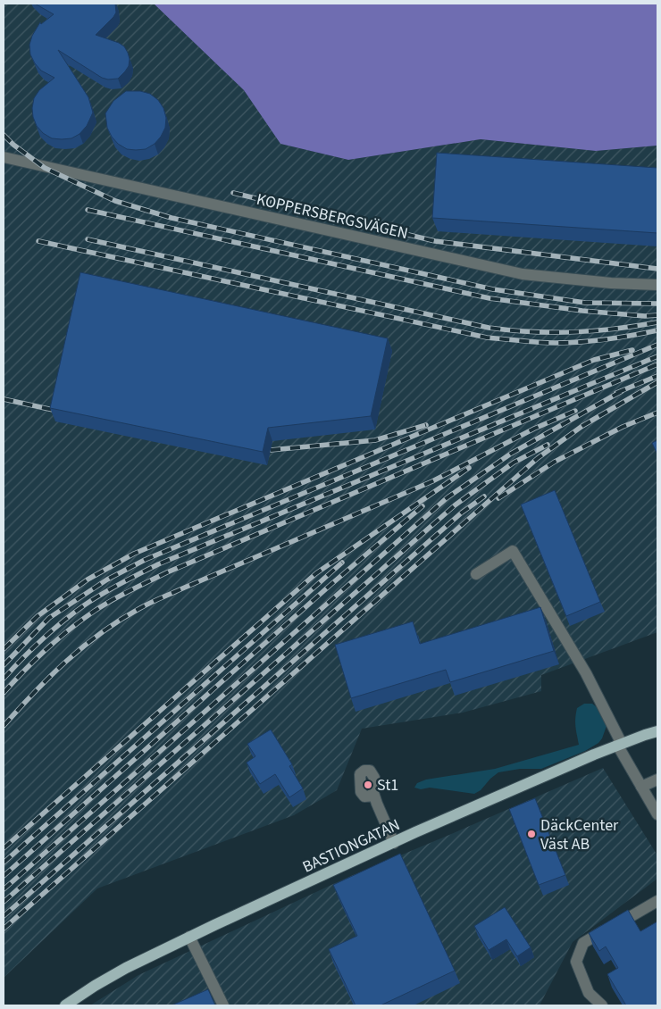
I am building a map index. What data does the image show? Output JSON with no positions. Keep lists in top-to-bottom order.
{
  "streets": {
    "main road": ["BASTIONGATAN"],
    "lane": ["KOPPERSBERGSVÄGEN"]
  },
  "places": ["St1", "DäckCenter Väst AB"]
}
